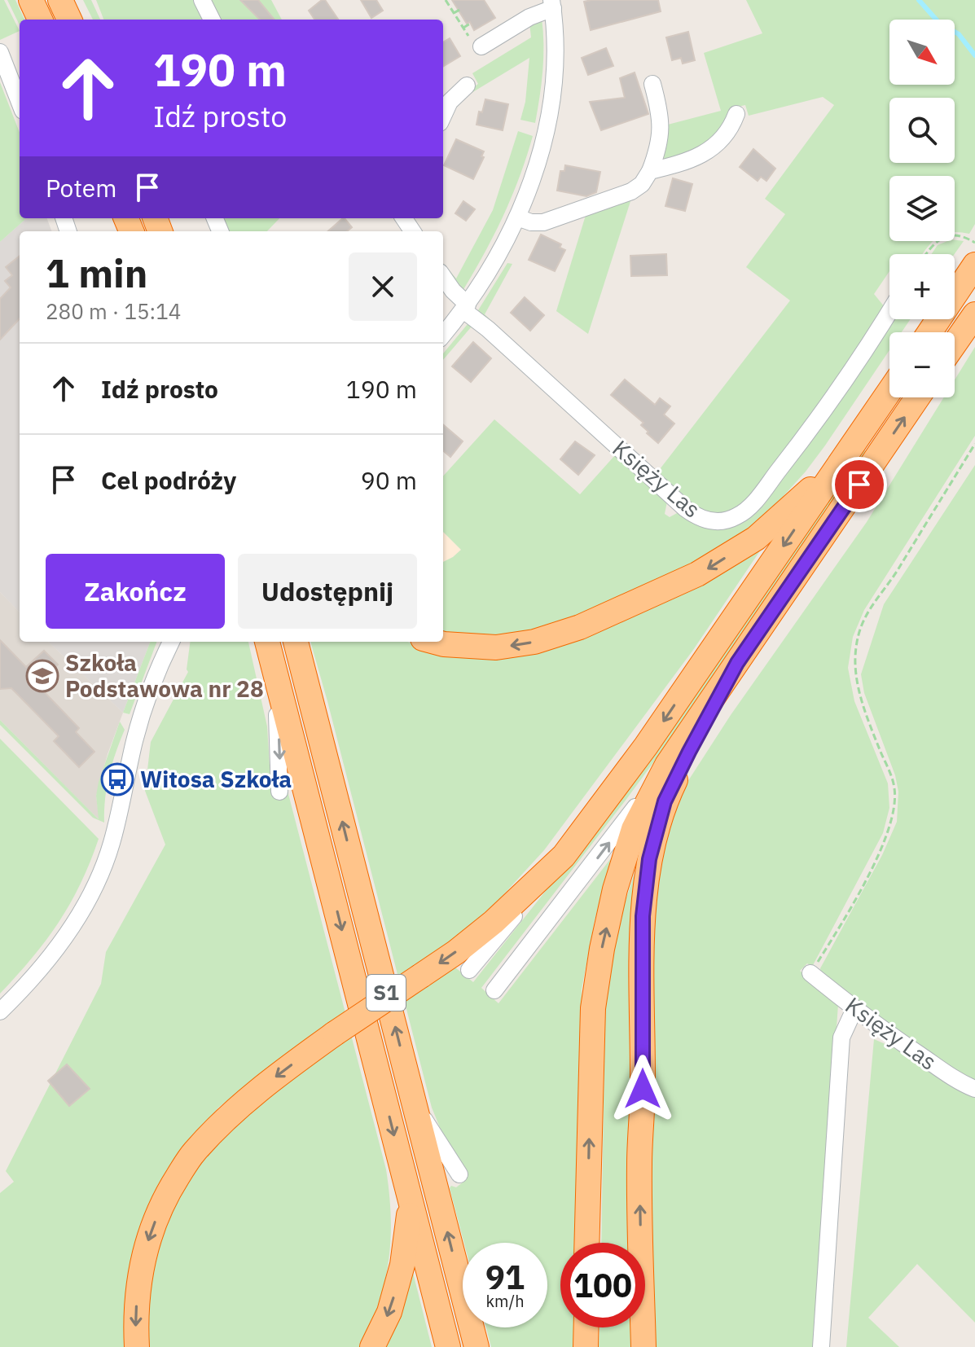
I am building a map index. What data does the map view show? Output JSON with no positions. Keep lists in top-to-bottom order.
{
  "streets": {
    "highway": ["S1"],
    "street": ["Księży Las"]
  },
  "places": {
    "school or university": ["Szkoła Podstawowa nr 28"],
    "bus stop": ["Witosa Szkoła"]
  },
  "north": "bottom right",
  "page": {
    "map_buttons": ["+", "−"],
    "turn": ["190 m", "Idź prosto"],
    "then": "Potem",
    "heading": ["1 min", "280 m · 15:14"],
    "list": [
      {
        "name": "Idź prosto",
        "value": "190 m"
      },
      {
        "name": "Cel podróży",
        "value": "90 m"
      }
    ],
    "buttons": ["Zakończ", "Udostępnij"],
    "speed": "91 km/h",
    "limit": "100"
  }
}
